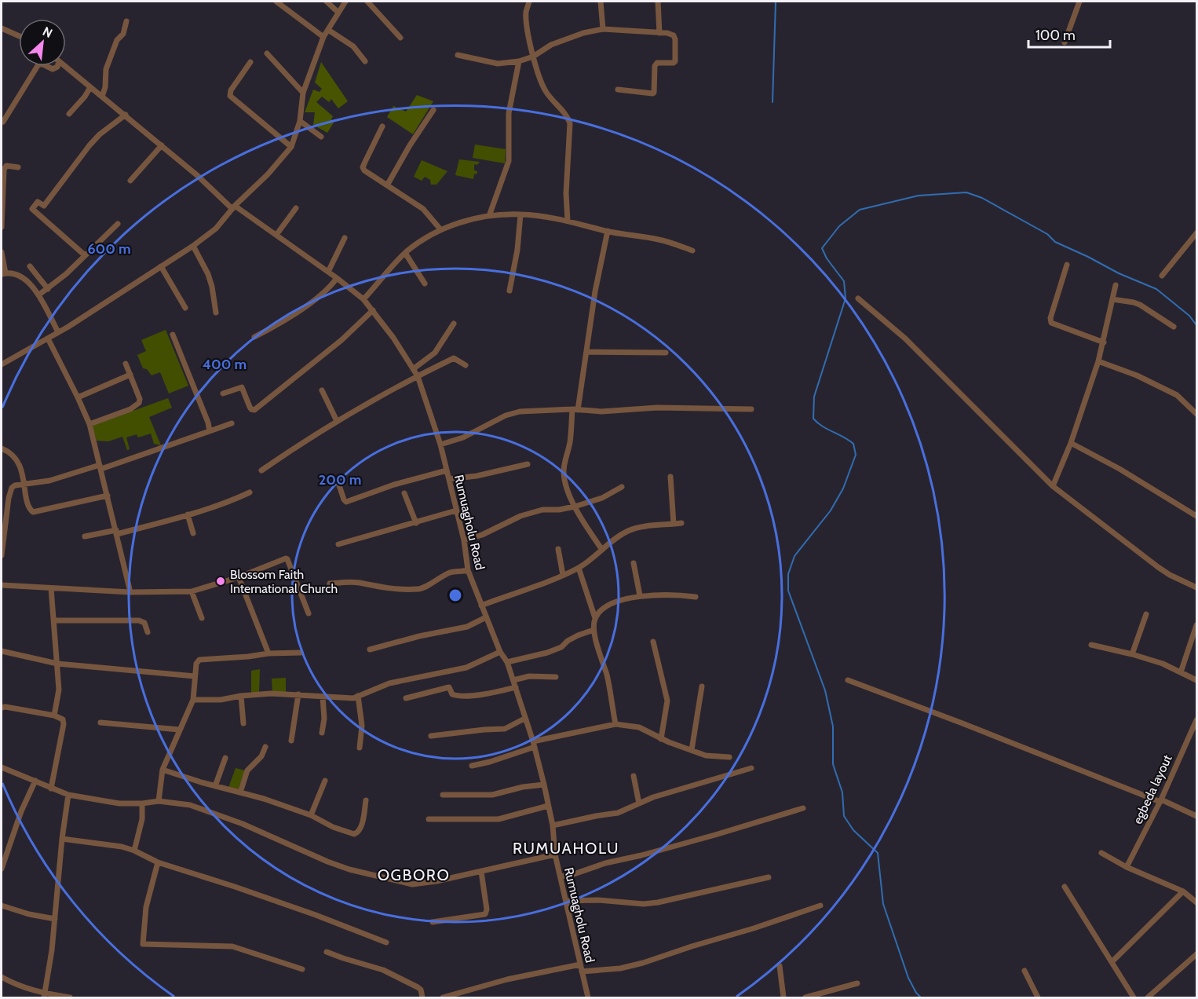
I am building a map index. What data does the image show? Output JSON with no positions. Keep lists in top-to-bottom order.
{
  "streets": {
    "street": ["Rumuagholu Road", "egbeda layout"]
  },
  "districts": ["RUMUAHOLU", "OGBORO"],
  "places": ["Blossom Faith International Church"],
  "scale_bar": "100 m",
  "north": "top right",
  "rings": ["600 m", "400 m", "200 m"]
}
